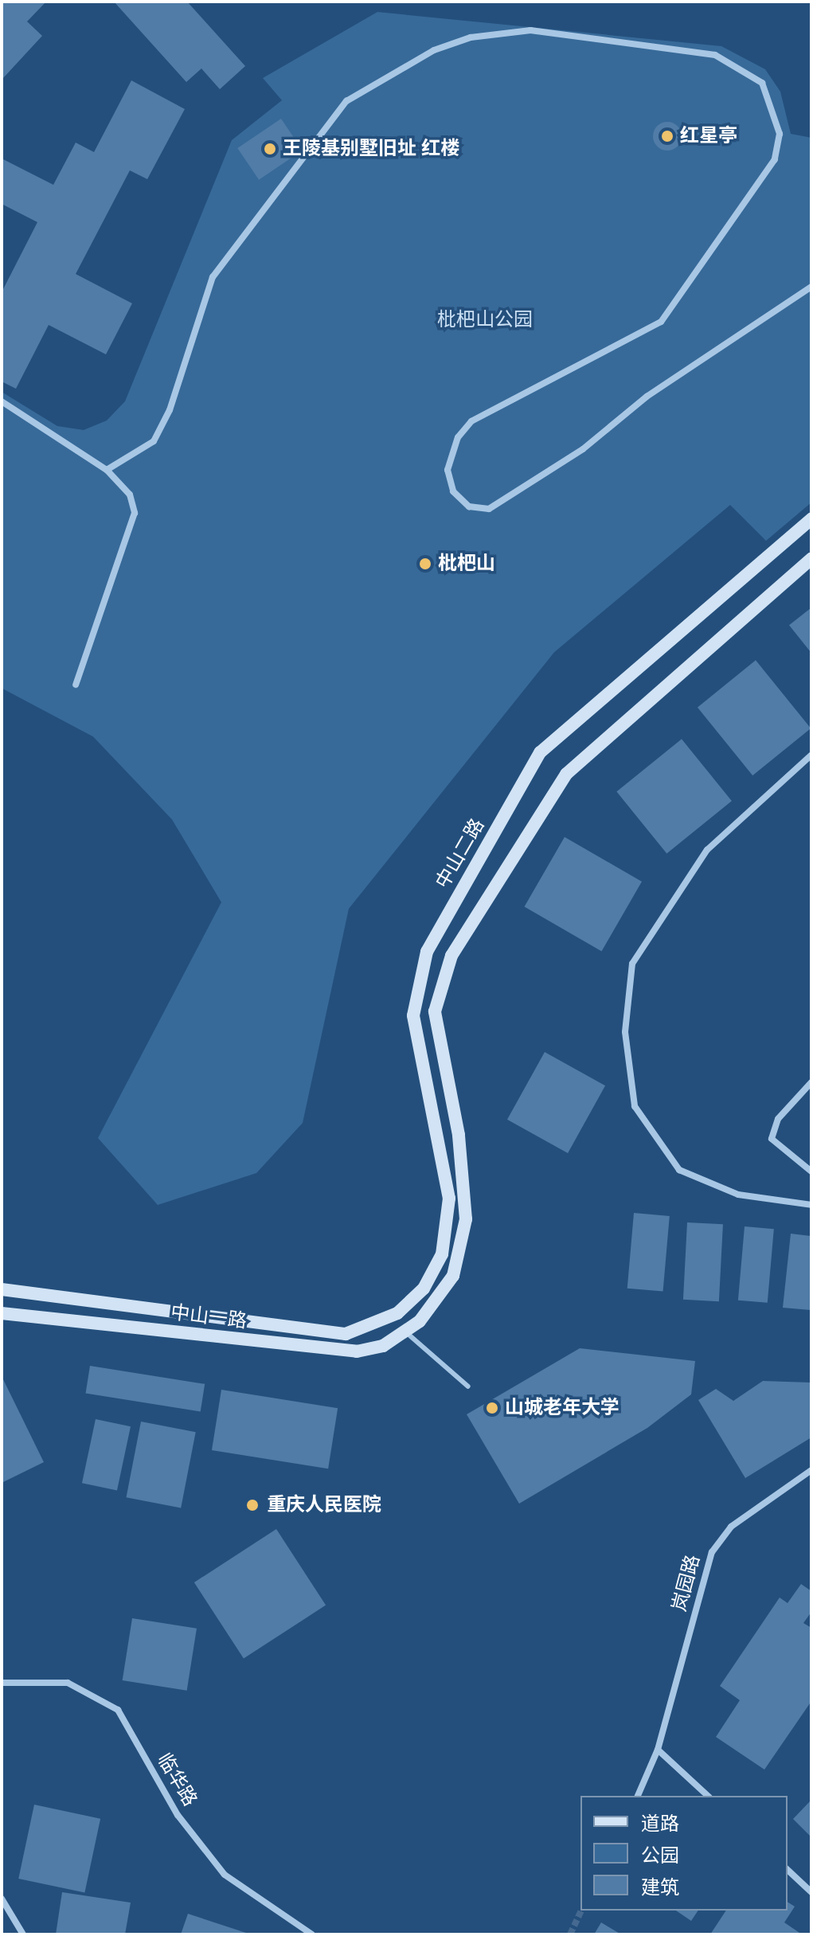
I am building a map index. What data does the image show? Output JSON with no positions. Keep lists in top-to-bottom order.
{
  "streets": {
    "main road": ["中山二路", "中山一路"],
    "street": ["岚园路", "临华路"]
  },
  "crossings": [
    ["中山二路", "中山一路"]
  ],
  "parks": ["枇杷山公园"],
  "places": [
    "红星亭",
    "王陵基别墅旧址 红楼",
    "枇杷山",
    "山城老年大学",
    "重庆人民医院"
  ],
  "legend": ["道路", "公园", "建筑"]
}
